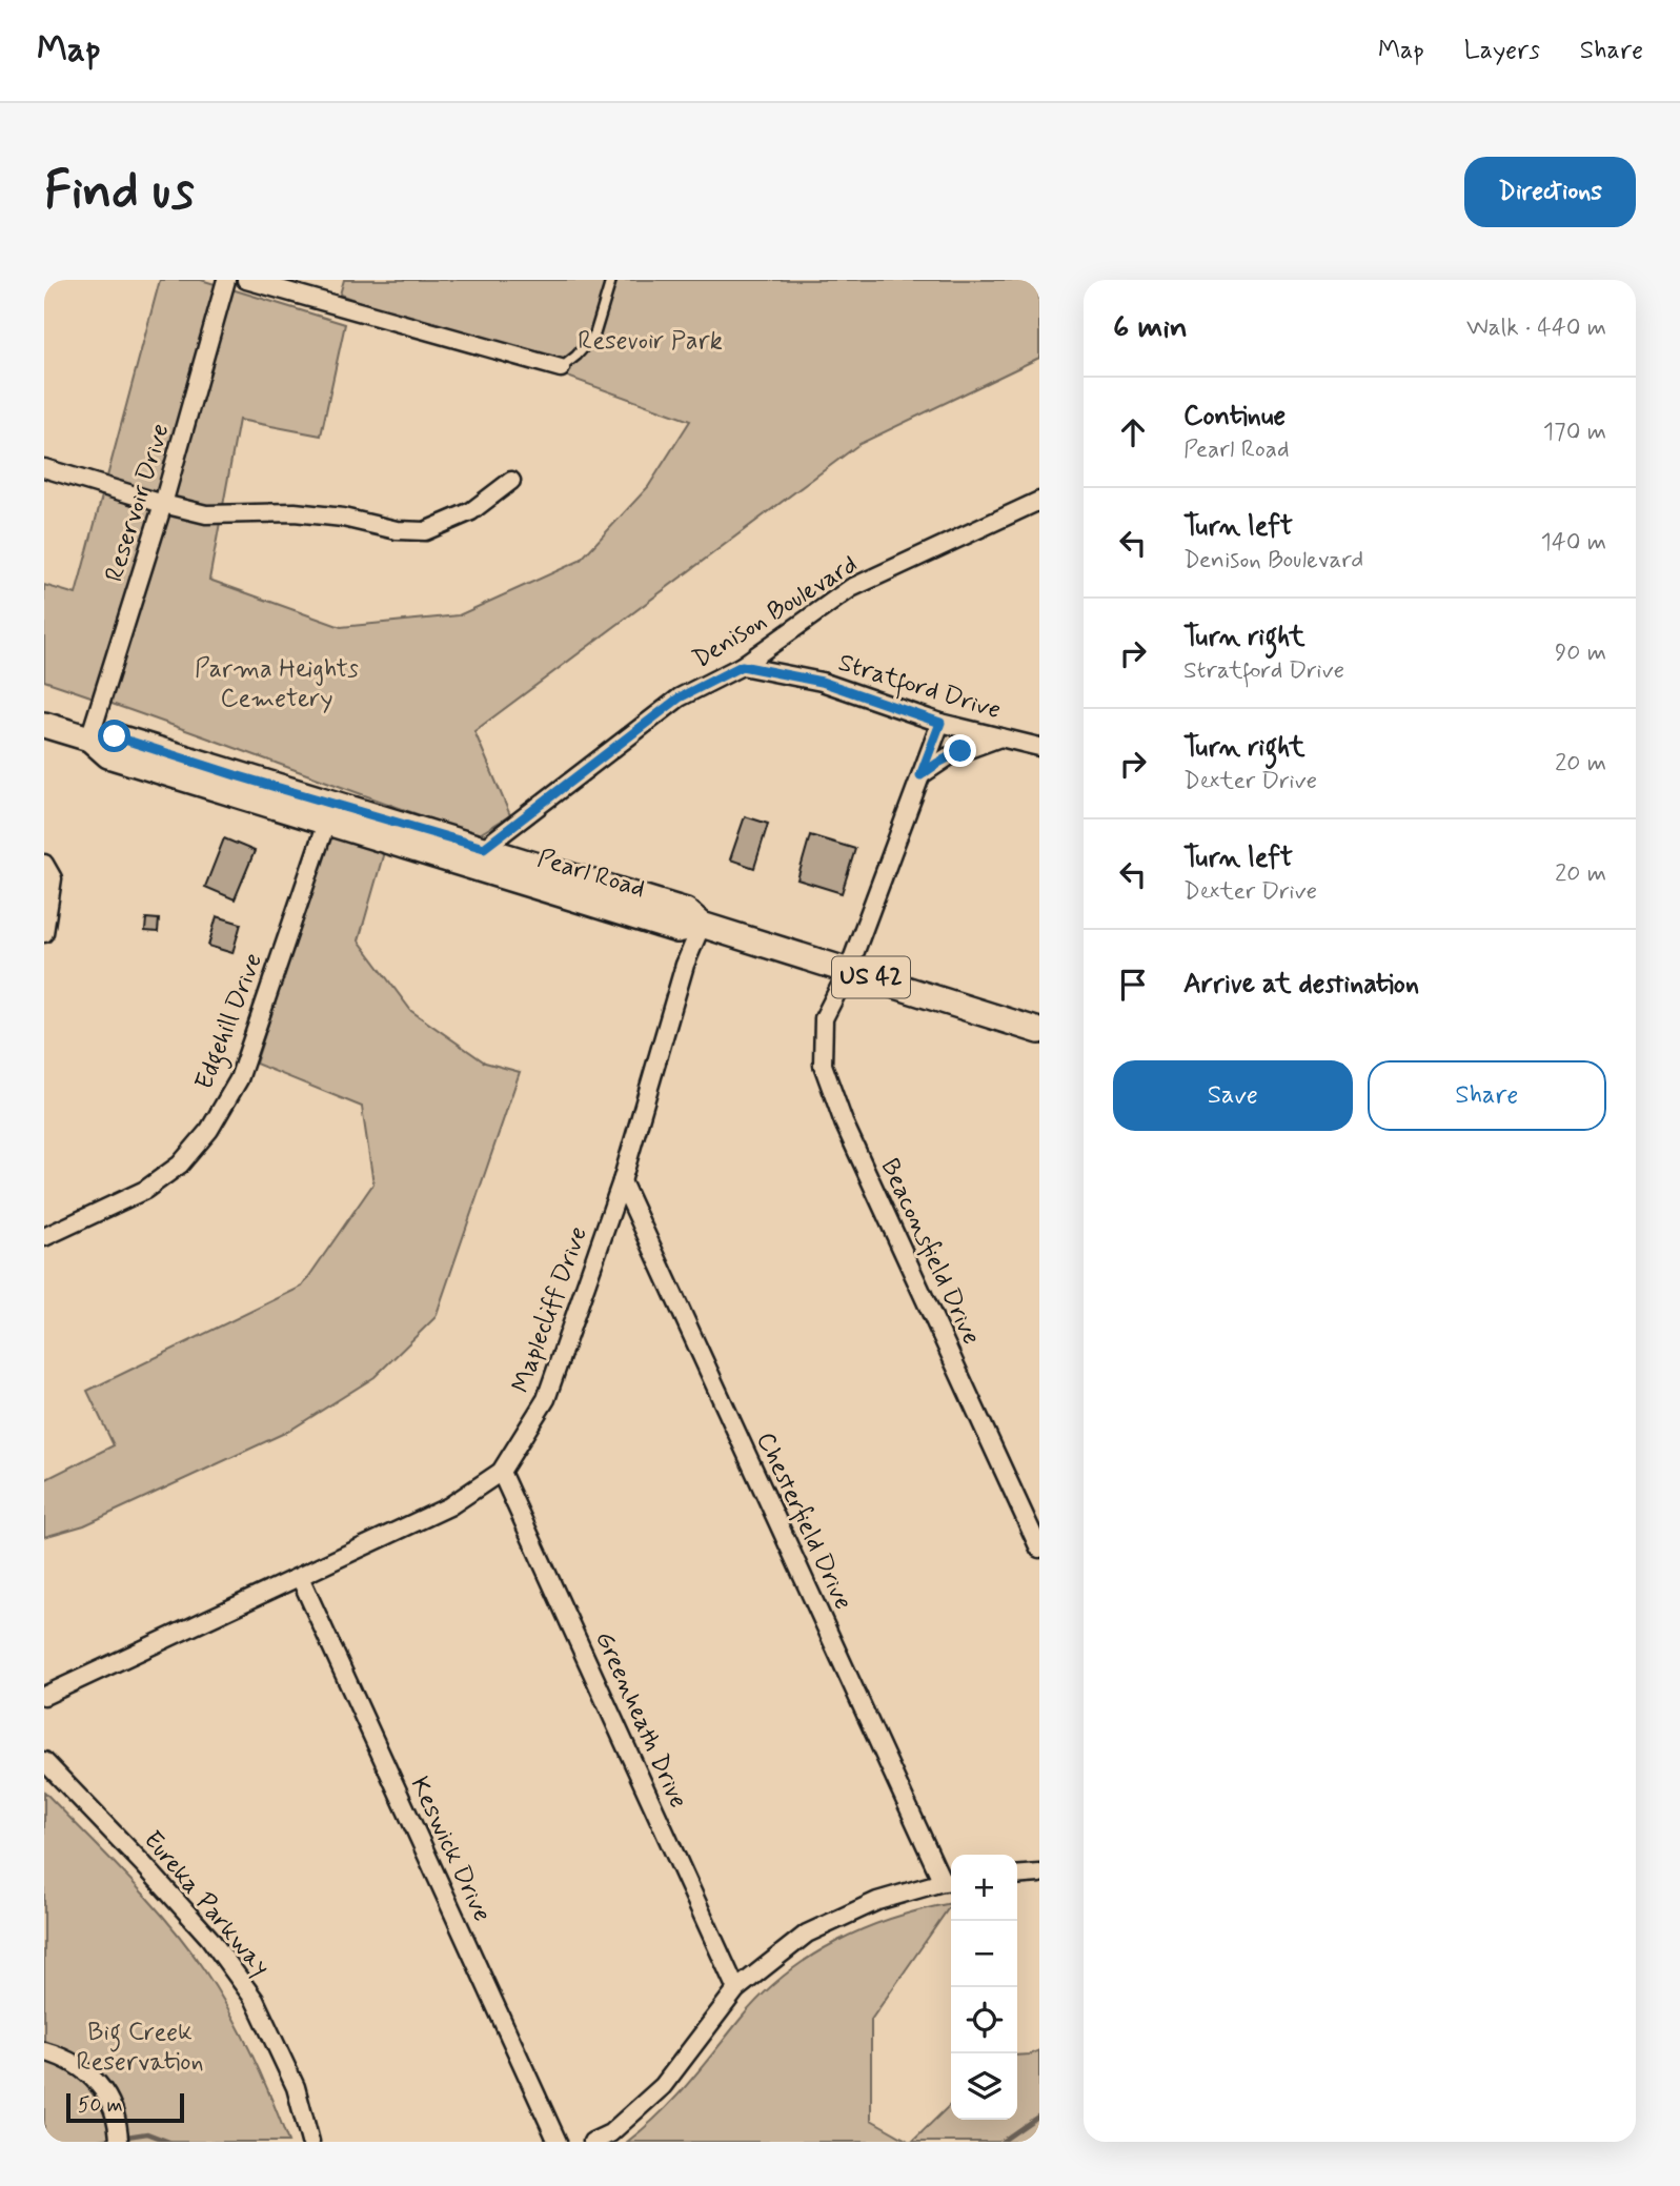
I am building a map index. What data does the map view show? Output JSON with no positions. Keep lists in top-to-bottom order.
{
  "streets": {
    "main road": ["Pearl Road", "US 42"],
    "street": [
      "Reservoir Drive",
      "Denison Boulevard",
      "Stratford Drive",
      "Edgehill Drive",
      "Beaconsfield Drive",
      "Maplecliff Drive",
      "Chesterfield Drive",
      "Greenheath Drive",
      "Keswick Drive",
      "Eureka Parkway"
    ]
  },
  "crossings": [
    ["Reservoir Drive", "Pearl Road"],
    ["Denison Boulevard", "Stratford Drive"],
    ["Denison Boulevard", "Pearl Road"],
    ["Stratford Drive", "Beaconsfield Drive"],
    ["Pearl Road", "Edgehill Drive"],
    ["Pearl Road", "Beaconsfield Drive"],
    ["Pearl Road", "Maplecliff Drive"],
    ["Maplecliff Drive", "Chesterfield Drive"],
    ["Maplecliff Drive", "Greenheath Drive"],
    ["Maplecliff Drive", "Keswick Drive"]
  ],
  "parks": ["Resevoir Park", "Parma Heights Cemetery", "Big Creek Reservation"],
  "scale_bar": "50 m",
  "page": {
    "header": "Map",
    "nav": ["Map", "Layers", "Share"],
    "buttons": [
      "Directions",
      ["Save", "Share"]
    ],
    "title": "Find us",
    "heading": ["6 min", "Walk · 440 m"],
    "list": [
      ["Continue", "Pearl Road", "170 m"],
      ["Turn left", "Denison Boulevard", "140 m"],
      ["Turn right", "Stratford Drive", "90 m"],
      ["Turn right", "Dexter Drive", "20 m"],
      ["Turn left", "Dexter Drive", "20 m"],
      "Arrive at destination"
    ],
    "map_buttons": ["+", "−"],
    "scale": "50 m"
  }
}
